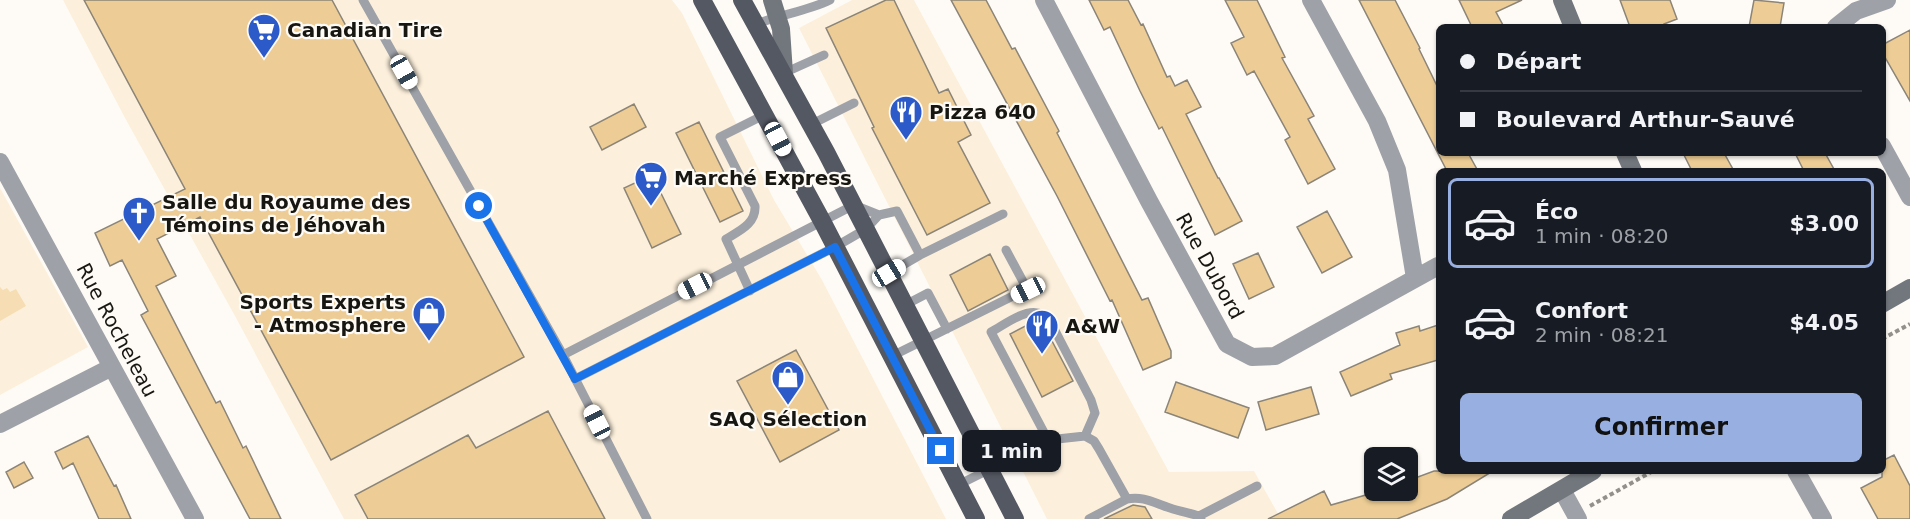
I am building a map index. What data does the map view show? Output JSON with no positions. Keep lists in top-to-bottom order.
{
  "streets": {
    "street": ["Rue Dubord", "Rue Rocheleau"]
  },
  "places": {
    "supermarket": ["Canadian Tire", "Marché Express"],
    "restaurant": ["Pizza 640", "A&W"],
    "church": ["Salle du Royaume des Témoins de Jéhovah"],
    "shop": ["Sports Experts - Atmosphere", "SAQ Sélection"]
  },
  "page": {
    "banner": ["Départ", "Boulevard Arthur-Sauvé"],
    "list": [
      {
        "name": "Éco",
        "note": "1 min · 08:20",
        "value": "$3.00"
      },
      {
        "name": "Confort",
        "note": "2 min · 08:21",
        "value": "$4.05"
      }
    ],
    "buttons": "Confirmer",
    "bubble": "1 min"
  }
}
